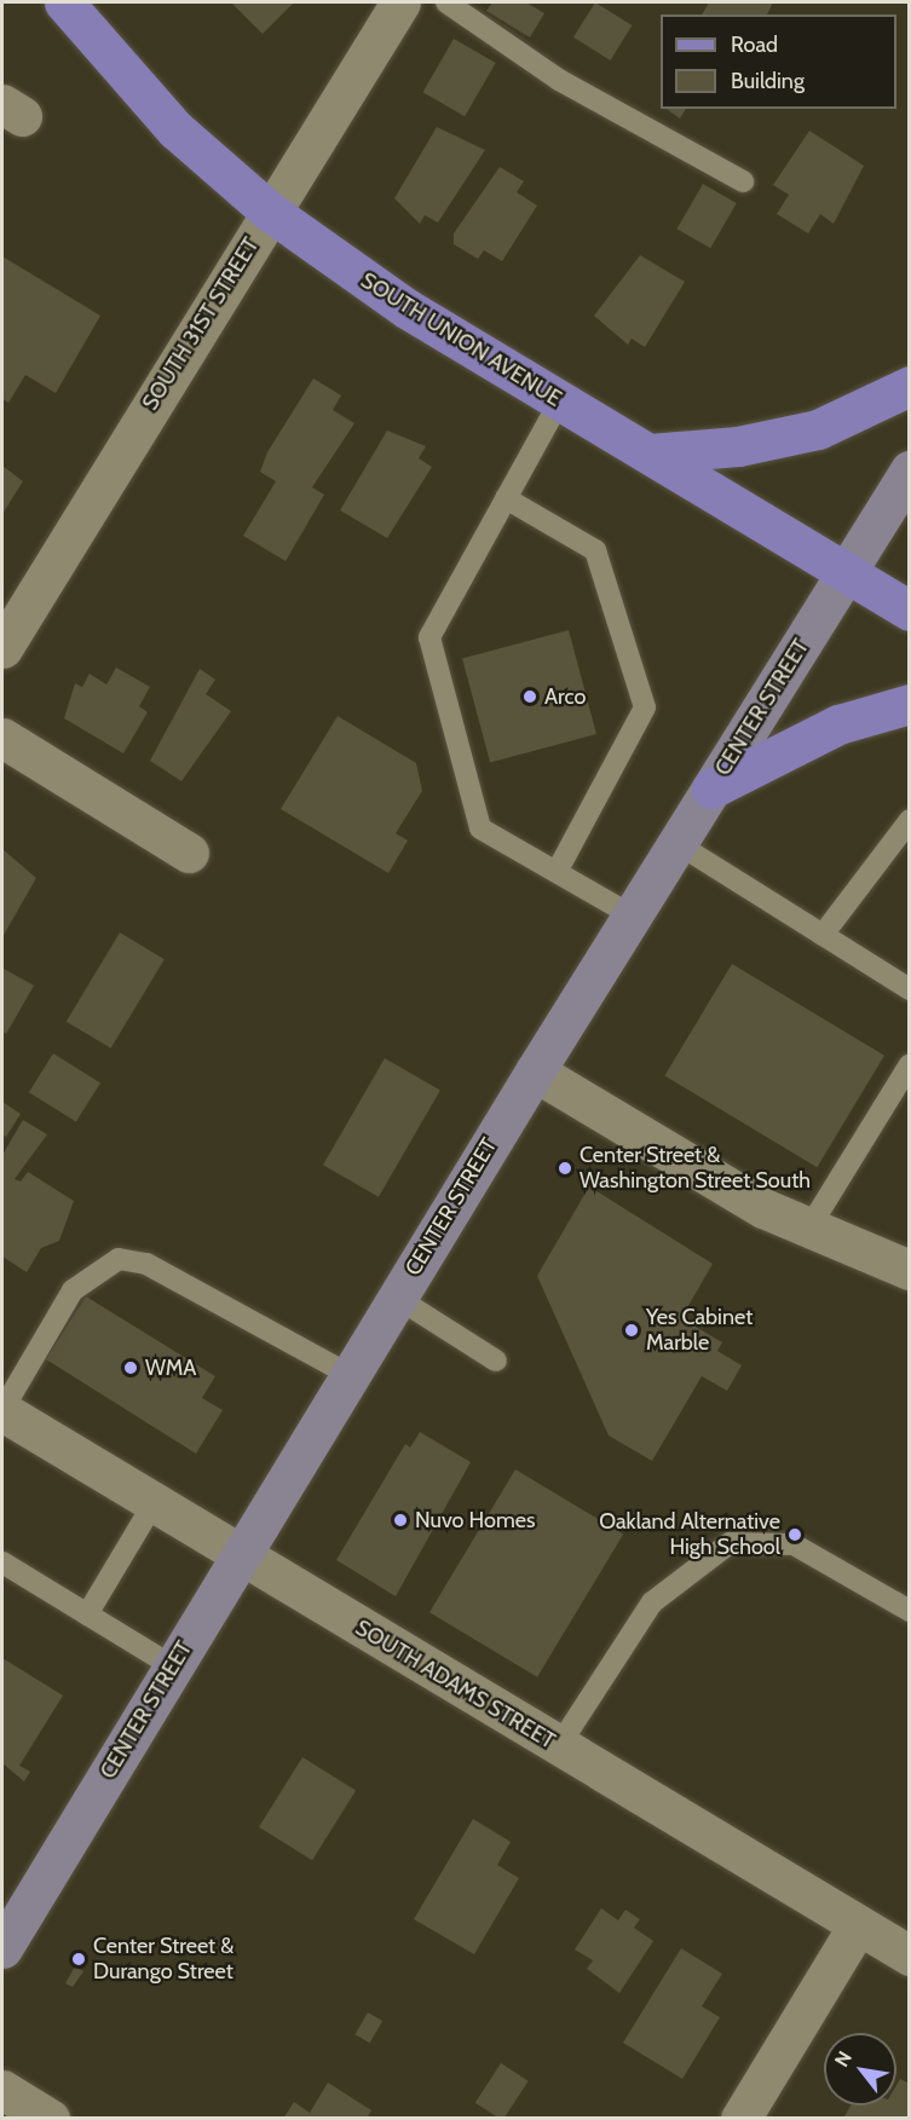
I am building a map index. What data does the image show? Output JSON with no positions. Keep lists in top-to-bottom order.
{
  "streets": {
    "main road": ["SOUTH UNION AVENUE", "CENTER STREET"],
    "street": ["SOUTH 31ST STREET", "SOUTH ADAMS STREET"]
  },
  "crossings": [
    ["SOUTH 31ST STREET", "SOUTH UNION AVENUE"],
    ["SOUTH UNION AVENUE", "CENTER STREET"],
    ["CENTER STREET", "SOUTH ADAMS STREET"]
  ],
  "places": [
    "Arco",
    "Center Street & Washington Street South",
    "Yes Cabinet Marble",
    "WMA",
    "Nuvo Homes",
    "Oakland Alternative High School",
    "Center Street & Durango Street"
  ],
  "legend": ["Road", "Building"],
  "north": "top left"
}
